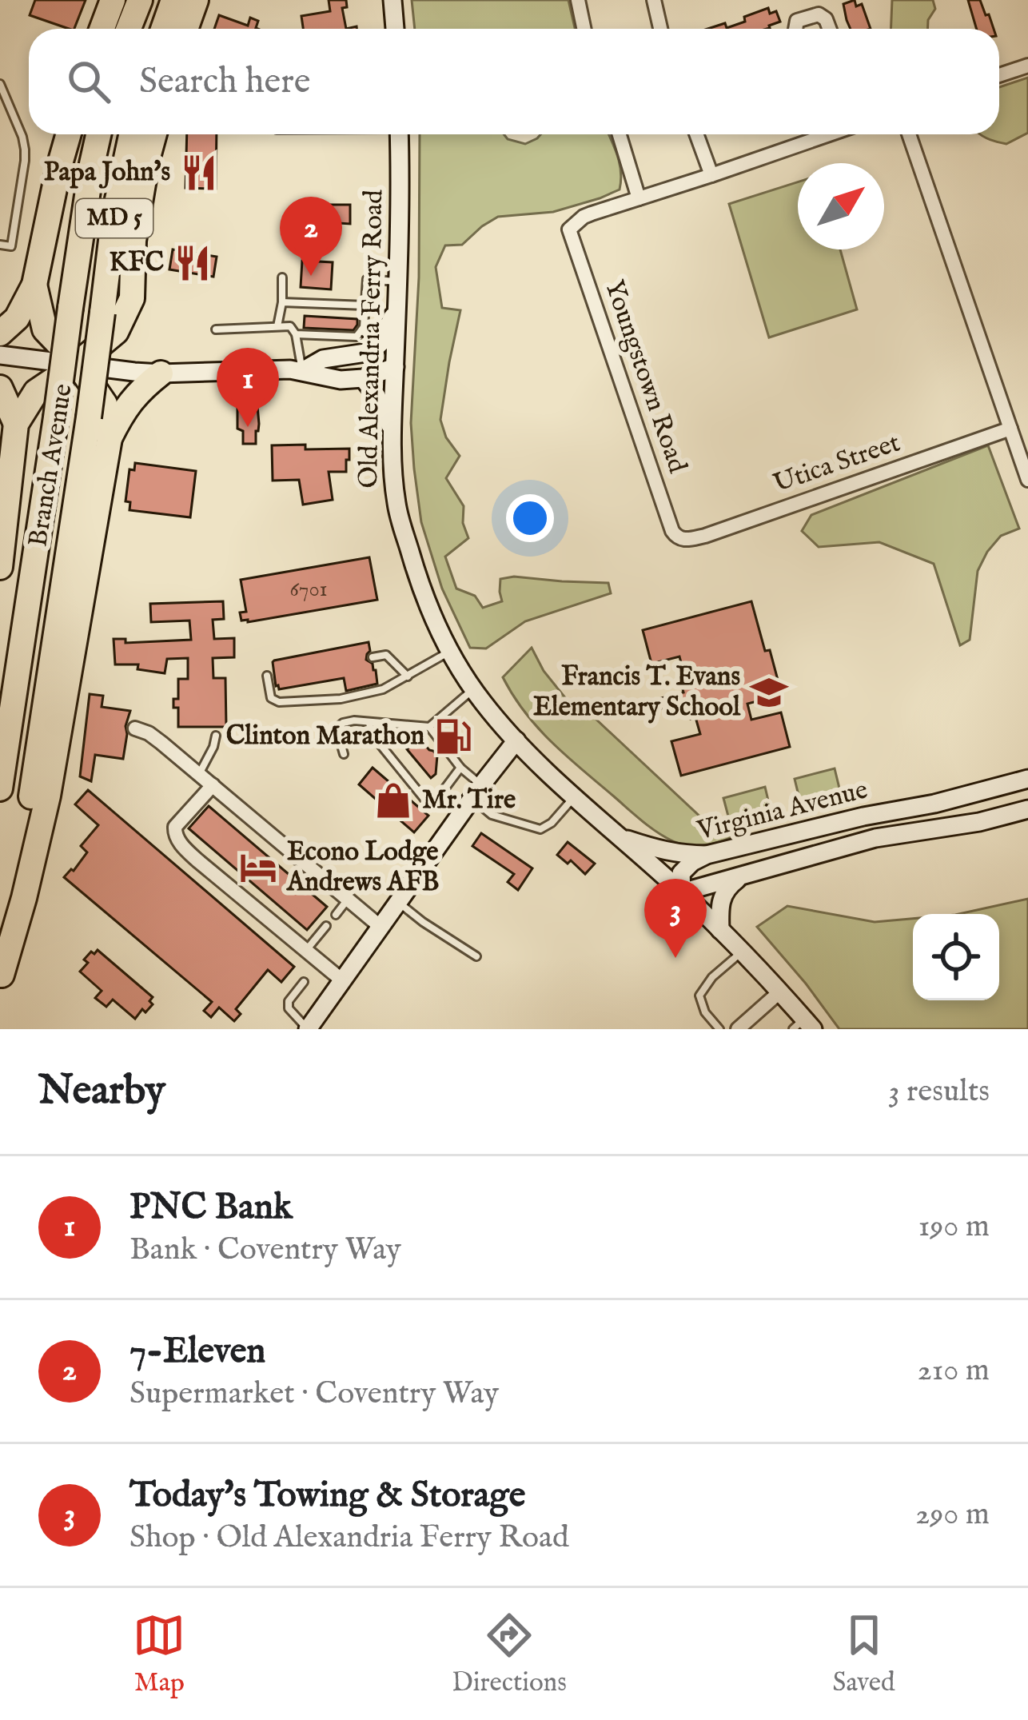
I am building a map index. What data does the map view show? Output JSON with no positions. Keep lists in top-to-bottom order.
{
  "streets": {
    "highway": ["MD 5", "Branch Avenue"],
    "main road": ["Old Alexandria Ferry Road", "Virginia Avenue"],
    "street": ["Youngstown Road", "Utica Street"]
  },
  "crossings": [
    ["Old Alexandria Ferry Road", "Virginia Avenue"],
    ["Youngstown Road", "Utica Street"]
  ],
  "places": {
    "restaurant": ["Papa John's", "KFC"],
    "school or university": ["Francis T. Evans Elementary School"],
    "fuel station": ["Clinton Marathon"],
    "shop": ["Mr. Tire"],
    "hotel": ["Econo Lodge Andrews AFB"]
  },
  "house_numbers": ["6701"],
  "north": "top right",
  "page": {
    "search": "Search here",
    "pins": ["2", "1", "3"],
    "heading": ["Nearby", "3 results"],
    "list": [
      {
        "mark": "1",
        "name": "PNC Bank",
        "note": "Bank · Coventry Way",
        "value": "190 m"
      },
      {
        "mark": "2",
        "name": "7-Eleven",
        "note": "Supermarket · Coventry Way",
        "value": "210 m"
      },
      {
        "mark": "3",
        "name": "Today's Towing & Storage",
        "note": "Shop · Old Alexandria Ferry Road",
        "value": "290 m"
      }
    ],
    "nav": ["Map", "Directions", "Saved"]
  }
}
